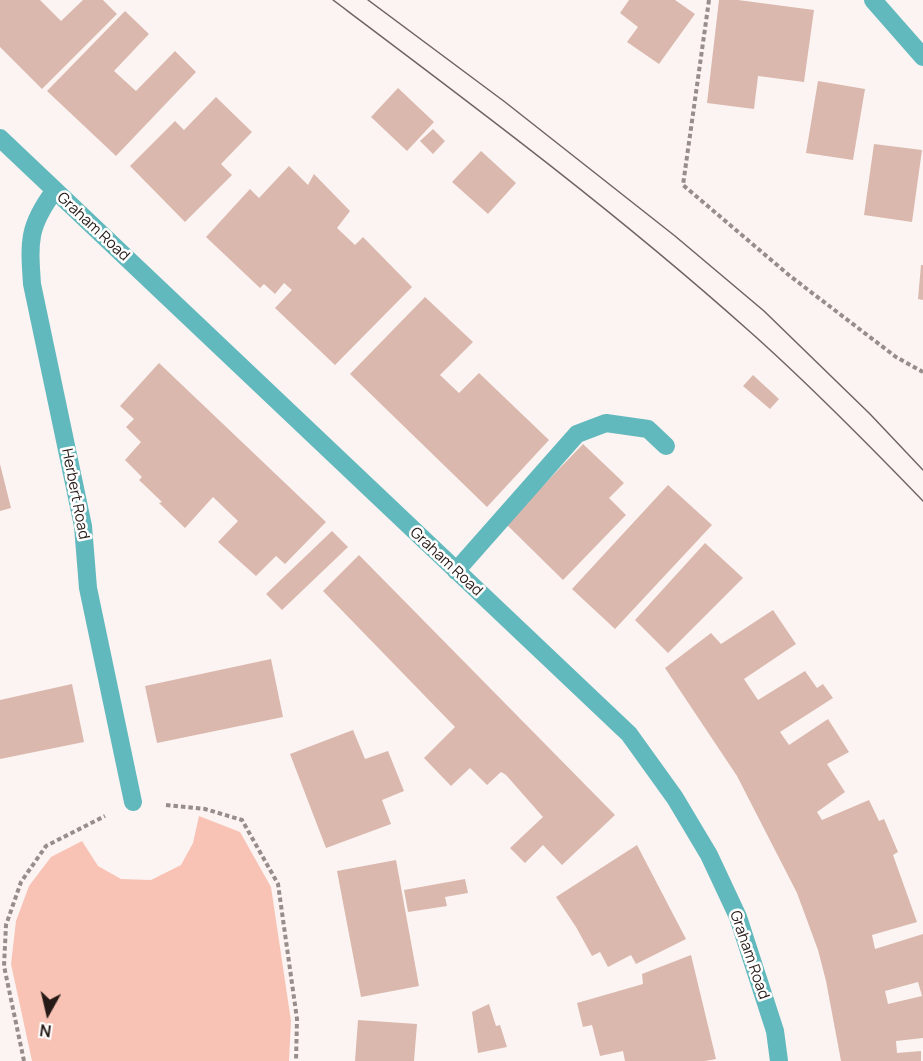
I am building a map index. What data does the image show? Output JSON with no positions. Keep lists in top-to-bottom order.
{
  "streets": {
    "street": ["Graham Road", "Herbert Road"]
  },
  "crossings": [
    ["Graham Road", "Herbert Road"]
  ],
  "north": "bottom"
}
